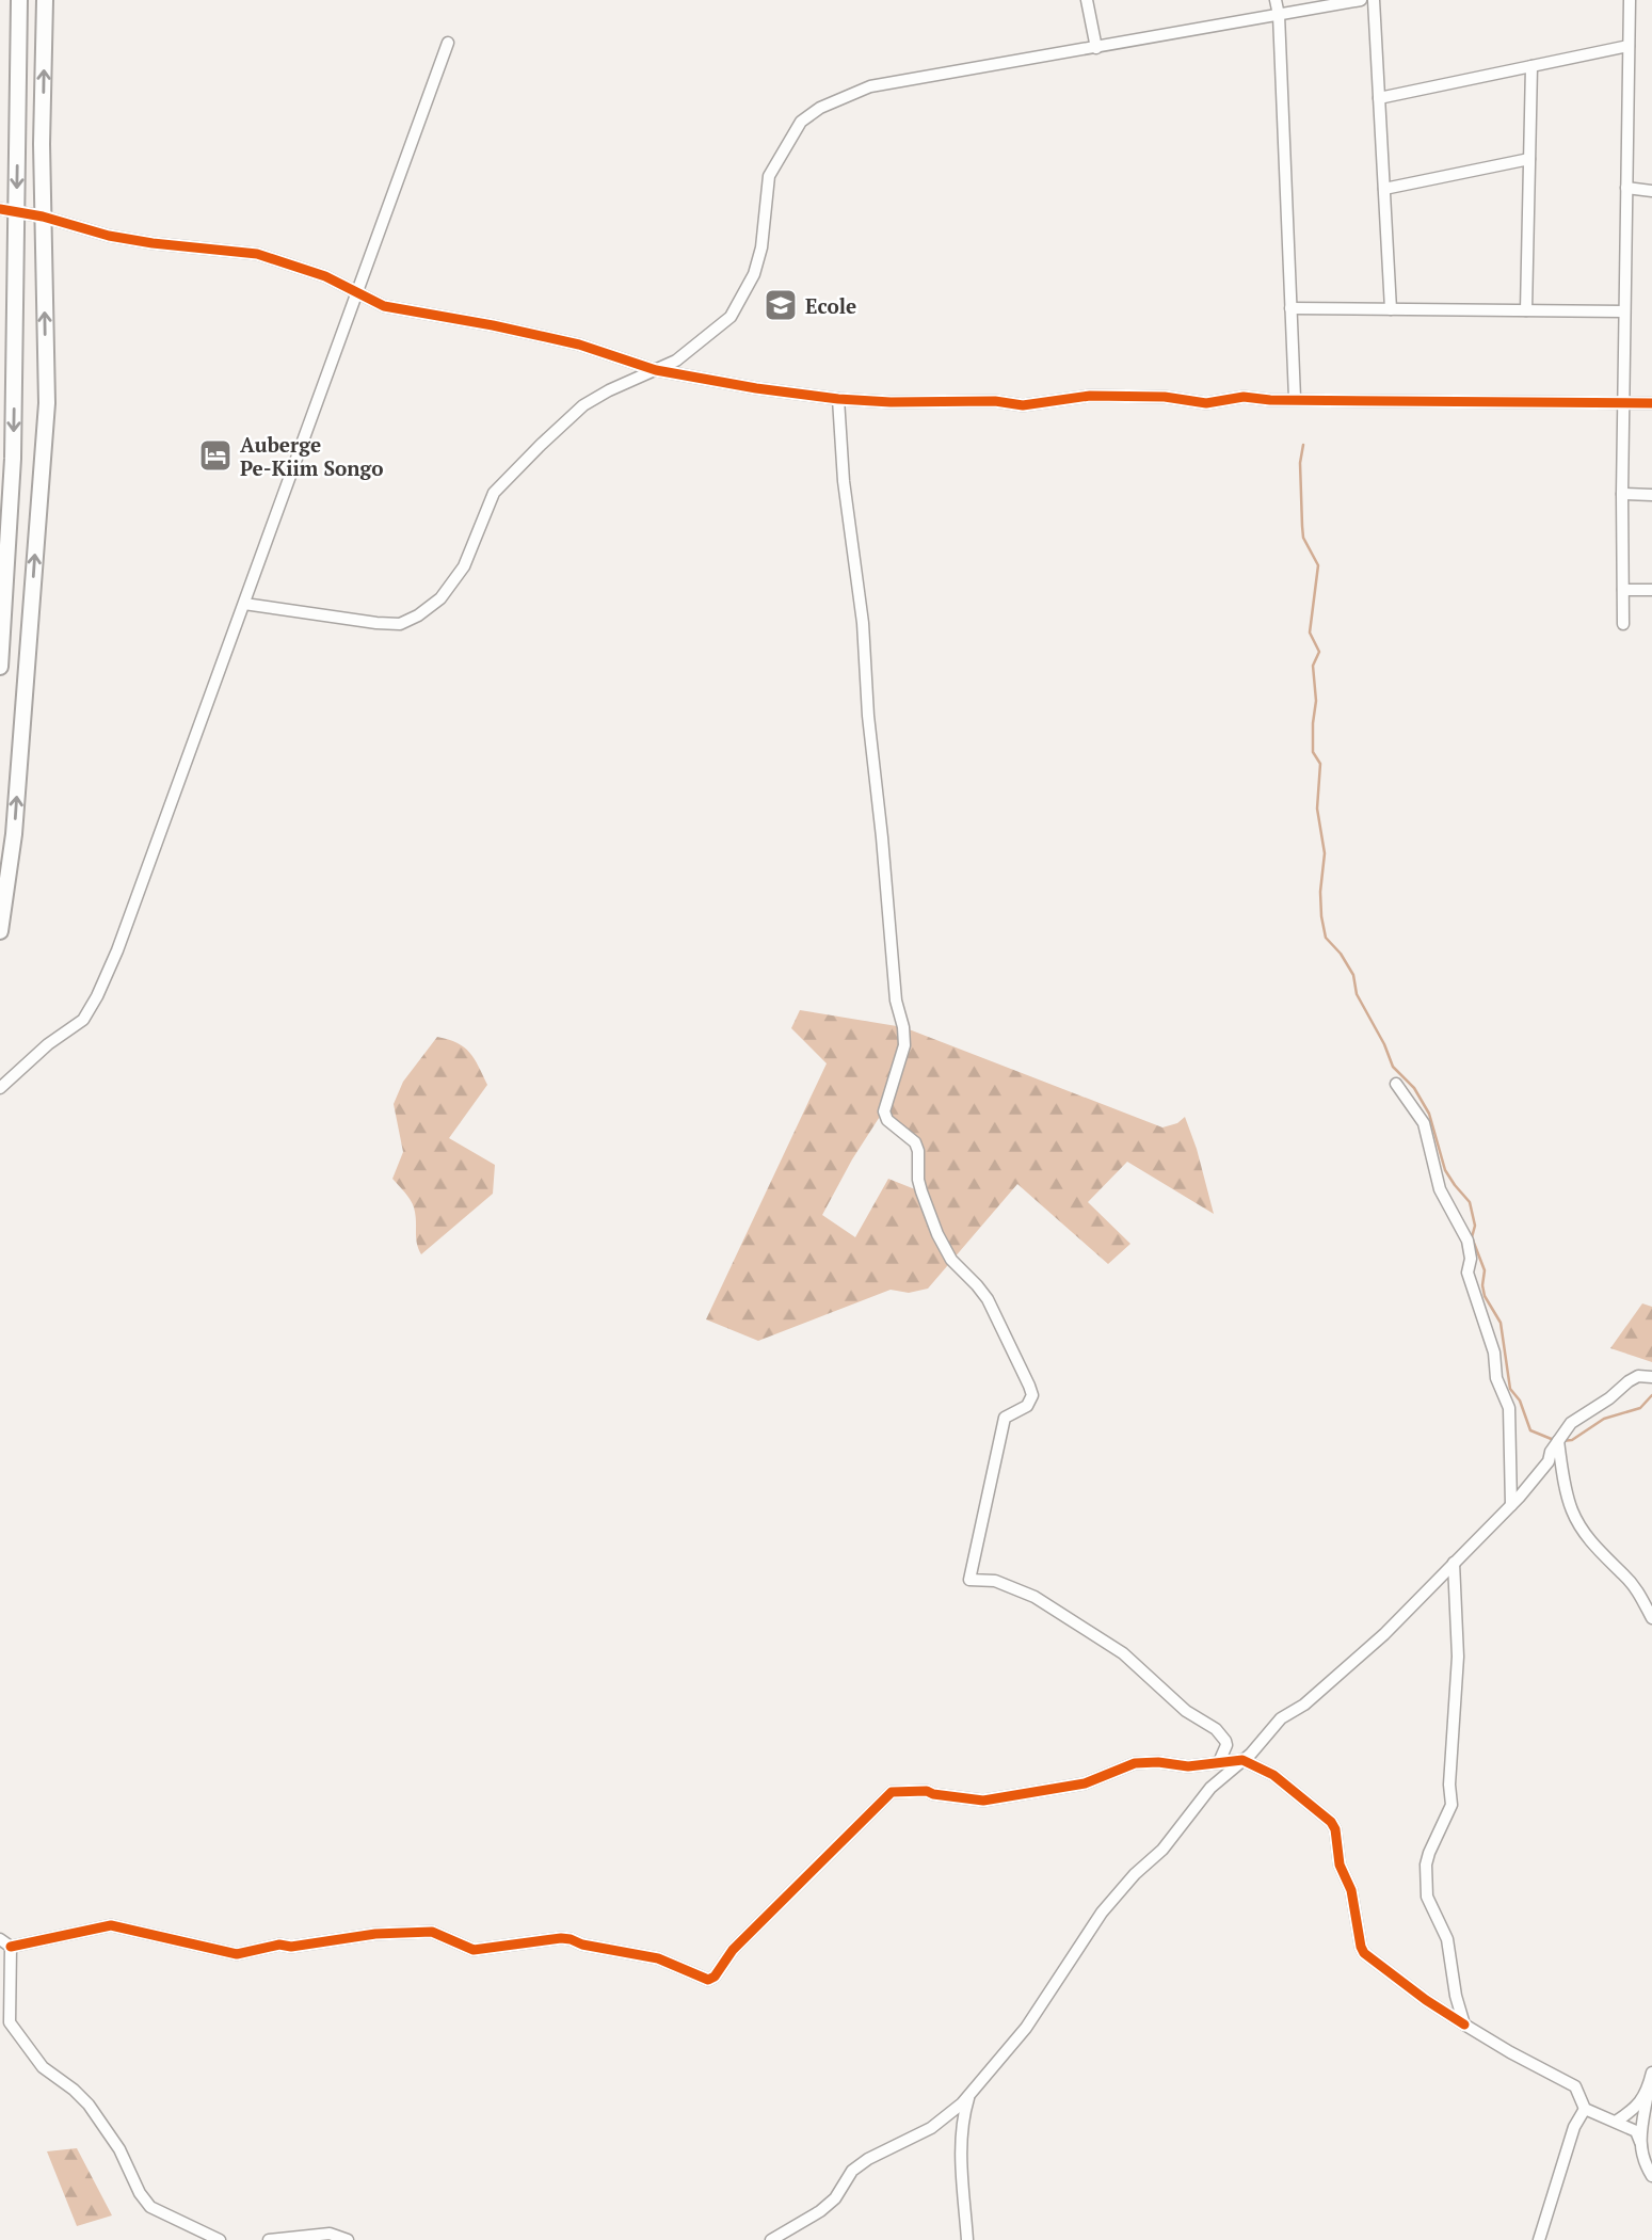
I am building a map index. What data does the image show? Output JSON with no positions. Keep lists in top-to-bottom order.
{
  "places": {
    "school or university": ["Ecole"],
    "hotel": ["Auberge Pe-Kiim Songo"]
  }
}
